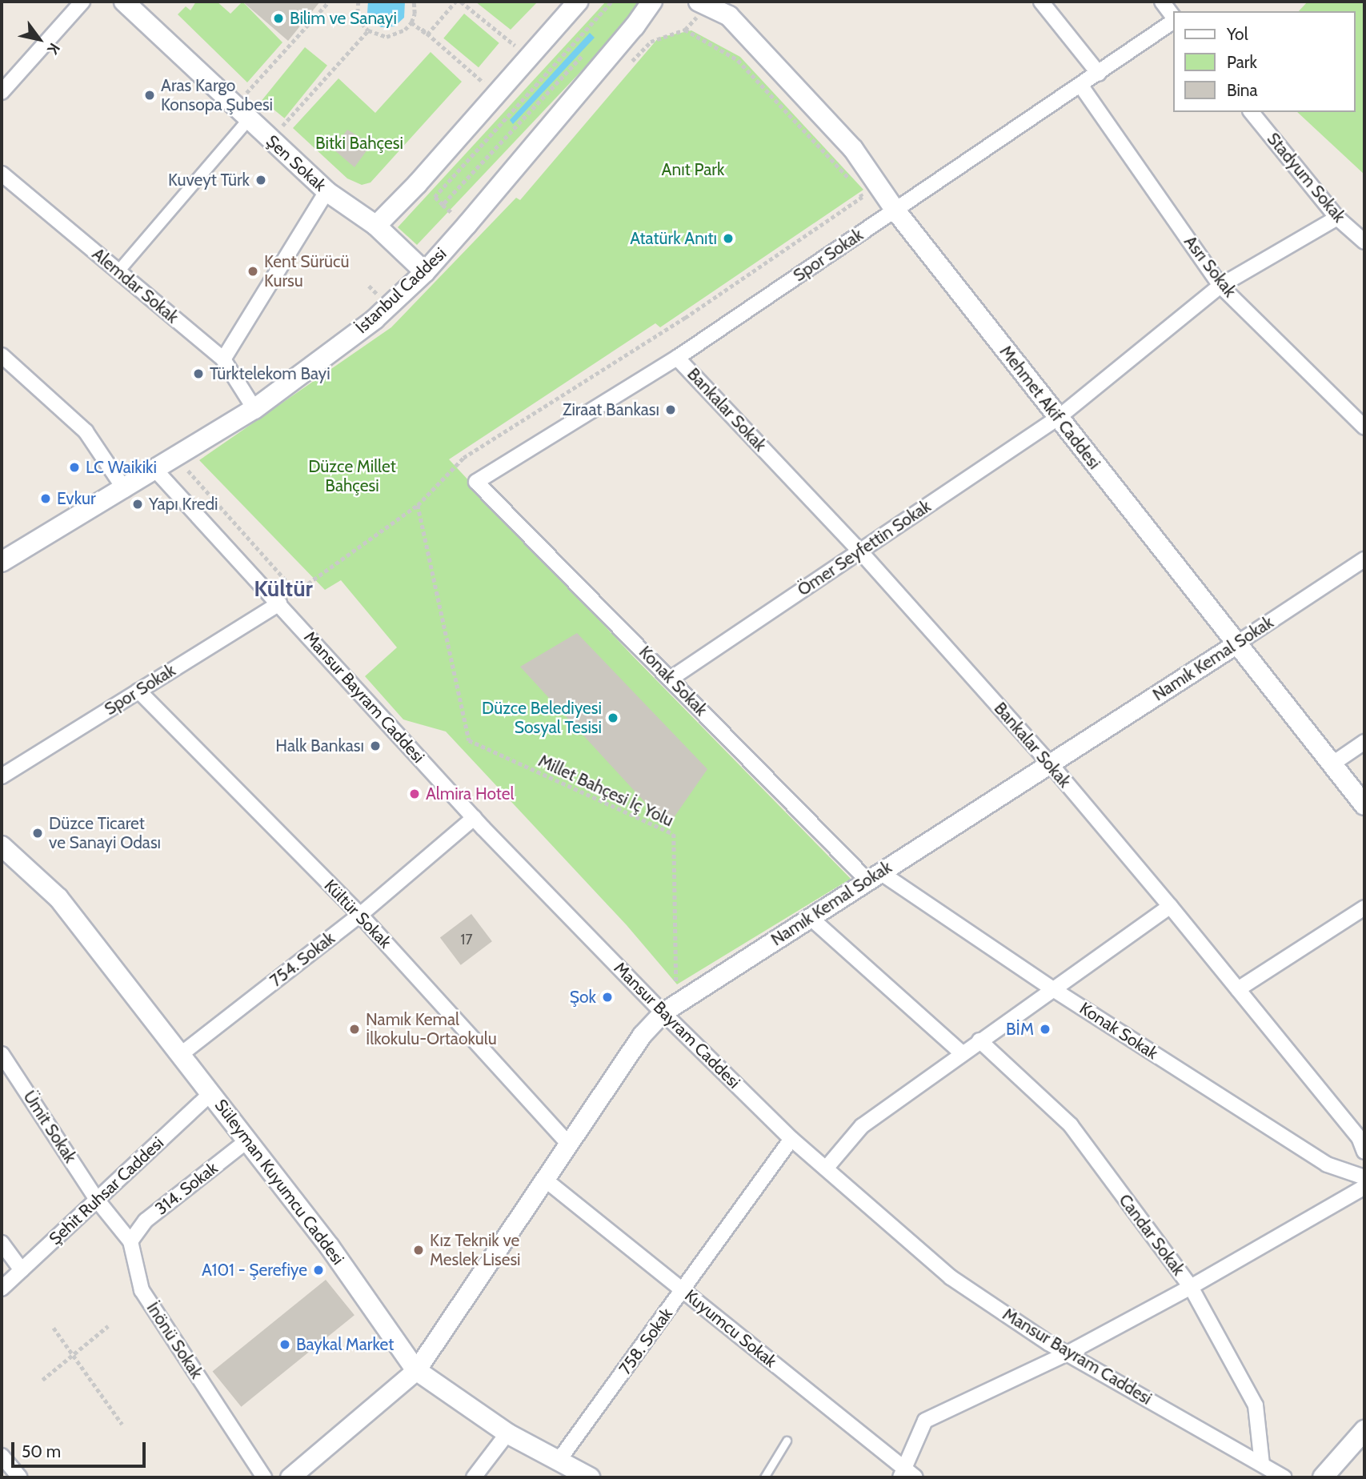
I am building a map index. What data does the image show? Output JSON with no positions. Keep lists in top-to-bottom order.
{
  "streets": {
    "main road": [
      "Şen Sokak",
      "İstanbul Caddesi",
      "Mehmet Akif Caddesi",
      "Süleyman Kuyumcu Caddesi"
    ],
    "street": [
      "Stadyum Sokak",
      "Spor Sokak",
      "Asrı Sokak",
      "Alemdar Sokak",
      "Bankalar Sokak",
      "Ömer Seyfettin Sokak",
      "Namık Kemal Sokak",
      "Konak Sokak",
      "Mansur Bayram Caddesi",
      "Kültür Sokak",
      "754. Sokak",
      "Ümit Sokak",
      "314. Sokak",
      "Şehit Ruhsar Caddesi",
      "Candar Sokak",
      "Kuyumcu Sokak",
      "İnönü Sokak",
      "758. Sokak"
    ],
    "path": ["Millet Bahçesi İç Yolu"]
  },
  "crossings": [
    ["Şen Sokak", "İstanbul Caddesi"],
    ["Stadyum Sokak", "Ömer Seyfettin Sokak"],
    ["Spor Sokak", "Asrı Sokak"],
    ["Spor Sokak", "Mehmet Akif Caddesi"],
    ["Spor Sokak", "Bankalar Sokak"],
    ["Spor Sokak", "Konak Sokak"],
    ["Spor Sokak", "Mansur Bayram Caddesi"],
    ["Spor Sokak", "Kültür Sokak"],
    ["Asrı Sokak", "Ömer Seyfettin Sokak"],
    ["Alemdar Sokak", "İstanbul Caddesi"],
    ["İstanbul Caddesi", "Mansur Bayram Caddesi"],
    ["Mehmet Akif Caddesi", "Ömer Seyfettin Sokak"],
    ["Mehmet Akif Caddesi", "Namık Kemal Sokak"],
    ["Bankalar Sokak", "Ömer Seyfettin Sokak"],
    ["Bankalar Sokak", "Namık Kemal Sokak"],
    ["Ömer Seyfettin Sokak", "Konak Sokak"],
    ["Namık Kemal Sokak", "Konak Sokak"],
    ["Namık Kemal Sokak", "Mansur Bayram Caddesi"],
    ["Namık Kemal Sokak", "Millet Bahçesi İç Yolu"],
    ["Namık Kemal Sokak", "Kültür Sokak"],
    ["Namık Kemal Sokak", "Süleyman Kuyumcu Caddesi"],
    ["Namık Kemal Sokak", "Kuyumcu Sokak"],
    ["Mansur Bayram Caddesi", "Millet Bahçesi İç Yolu"],
    ["Mansur Bayram Caddesi", "754. Sokak"],
    ["Mansur Bayram Caddesi", "Candar Sokak"],
    ["Mansur Bayram Caddesi", "758. Sokak"],
    ["Kültür Sokak", "754. Sokak"],
    ["754. Sokak", "Süleyman Kuyumcu Caddesi"],
    ["Ümit Sokak", "Şehit Ruhsar Caddesi"],
    ["Ümit Sokak", "İnönü Sokak"],
    ["Süleyman Kuyumcu Caddesi", "314. Sokak"],
    ["Süleyman Kuyumcu Caddesi", "Şehit Ruhsar Caddesi"],
    ["Süleyman Kuyumcu Caddesi", "758. Sokak"],
    ["314. Sokak", "İnönü Sokak"],
    ["Şehit Ruhsar Caddesi", "İnönü Sokak"],
    ["Kuyumcu Sokak", "758. Sokak"]
  ],
  "districts": ["Kültür"],
  "parks": ["Bitki Bahçesi", "Anıt Park", "Düzce Millet Bahçesi"],
  "places": [
    "Bilim ve Sanayi",
    "Aras Kargo Konsopa Şubesi",
    "Kuveyt Türk",
    "Atatürk Anıtı",
    "Kent Sürücü Kursu",
    "Türktelekom Bayi",
    "Ziraat Bankası",
    "LC Waikiki",
    "Evkur",
    "Yapı Kredi",
    "Düzce Belediyesi Sosyal Tesisi",
    "Halk Bankası",
    "Almira Hotel",
    "Düzce Ticaret ve Sanayi Odası",
    "Şok",
    "Namık Kemal İlkokulu-Ortaokulu",
    "BİM",
    "Kız Teknik ve Meslek Lisesi",
    "A101 - Şerefiye",
    "Baykal Market"
  ],
  "house_numbers": ["17"],
  "legend": ["Yol", "Park", "Bina"],
  "scale_bar": "50 m",
  "north": "bottom right"
}
